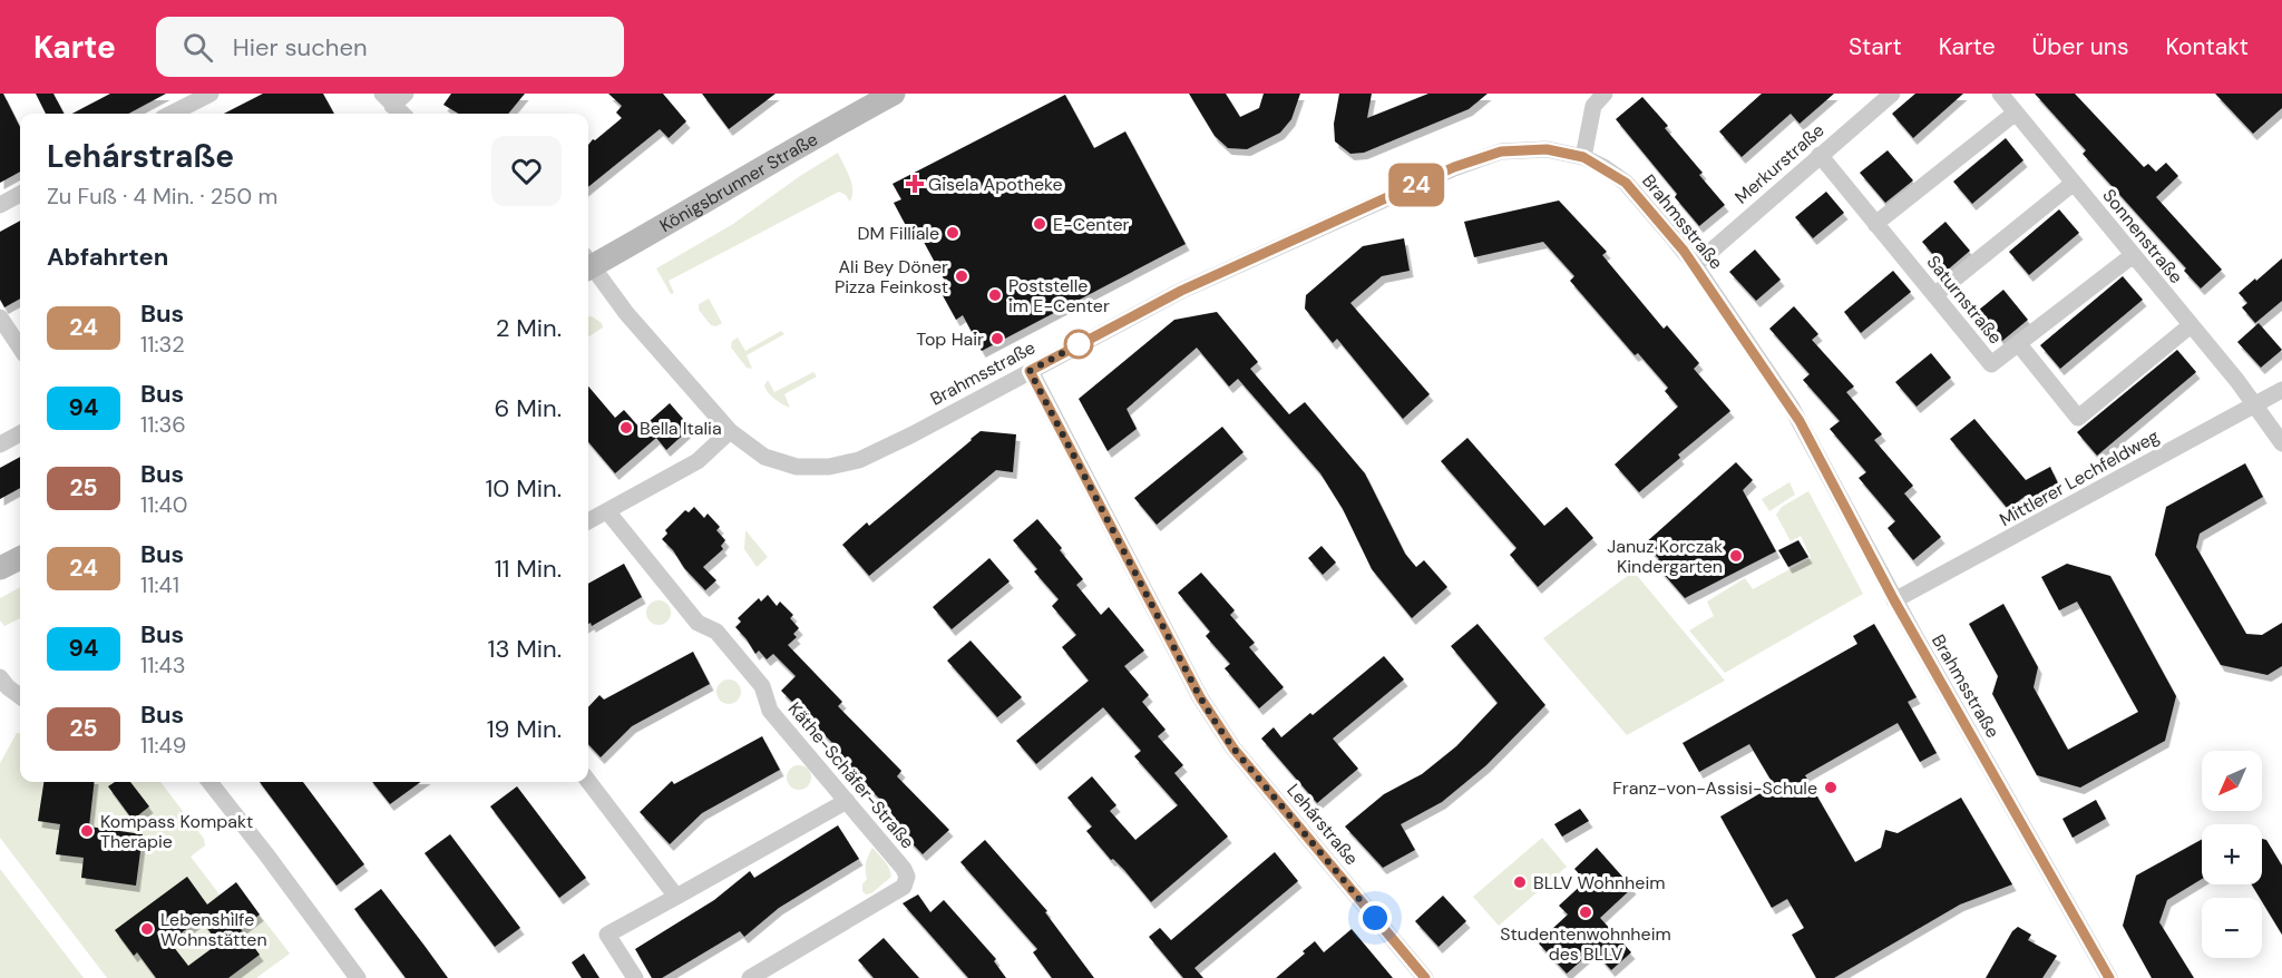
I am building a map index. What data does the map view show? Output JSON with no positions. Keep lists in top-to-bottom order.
{
  "streets": {
    "main road": ["Königsbrunner Straße"],
    "street": [
      "Merkurstraße",
      "Brahmsstraße",
      "Sonnenstraße",
      "Saturnstraße",
      "Mittlerer Lechfeldweg",
      "Käthe-Schäfer-Straße",
      "Lehárstraße"
    ]
  },
  "crossings": [
    ["Merkurstraße", "Brahmsstraße"],
    ["Merkurstraße", "Saturnstraße"],
    ["Brahmsstraße", "Mittlerer Lechfeldweg"],
    ["Brahmsstraße", "Lehárstraße"],
    ["Sonnenstraße", "Saturnstraße"],
    ["Sonnenstraße", "Mittlerer Lechfeldweg"]
  ],
  "places": {
    "health": ["Gisela Apotheke"],
    "other": [
      "E-Center",
      "DM Filliale",
      "Ali Bey Döner Pizza Feinkost",
      "Poststelle im E-Center",
      "Top Hair",
      "Bella Italia",
      "Januz Korczak Kindergarten",
      "Franz-von-Assisi-Schule",
      "Kompass Kompakt Therapie",
      "BLLV Wohnheim",
      "Studentenwohnheim des BLLV",
      "Lebenshilfe Wohnstätten"
    ]
  },
  "lines": ["bus line 24"],
  "north": "bottom left",
  "page": {
    "header": "Karte",
    "search": "Hier suchen",
    "nav": [
      "Start",
      "Karte",
      "Über uns",
      "Kontakt"
    ],
    "on_map": "24",
    "heading": [
      ["Lehárstraße", "Zu Fuß · 4 Min. · 250 m"],
      "Abfahrten"
    ],
    "list": [
      {
        "mark": "24",
        "name": "Bus",
        "note": "11:32",
        "value": "2 Min."
      },
      {
        "mark": "94",
        "name": "Bus",
        "note": "11:36",
        "value": "6 Min."
      },
      {
        "mark": "25",
        "name": "Bus",
        "note": "11:40",
        "value": "10 Min."
      },
      {
        "mark": "24",
        "name": "Bus",
        "note": "11:41",
        "value": "11 Min."
      },
      {
        "mark": "94",
        "name": "Bus",
        "note": "11:43",
        "value": "13 Min."
      },
      {
        "mark": "25",
        "name": "Bus",
        "note": "11:49",
        "value": "19 Min."
      }
    ],
    "map_buttons": ["+", "−"]
  }
}
